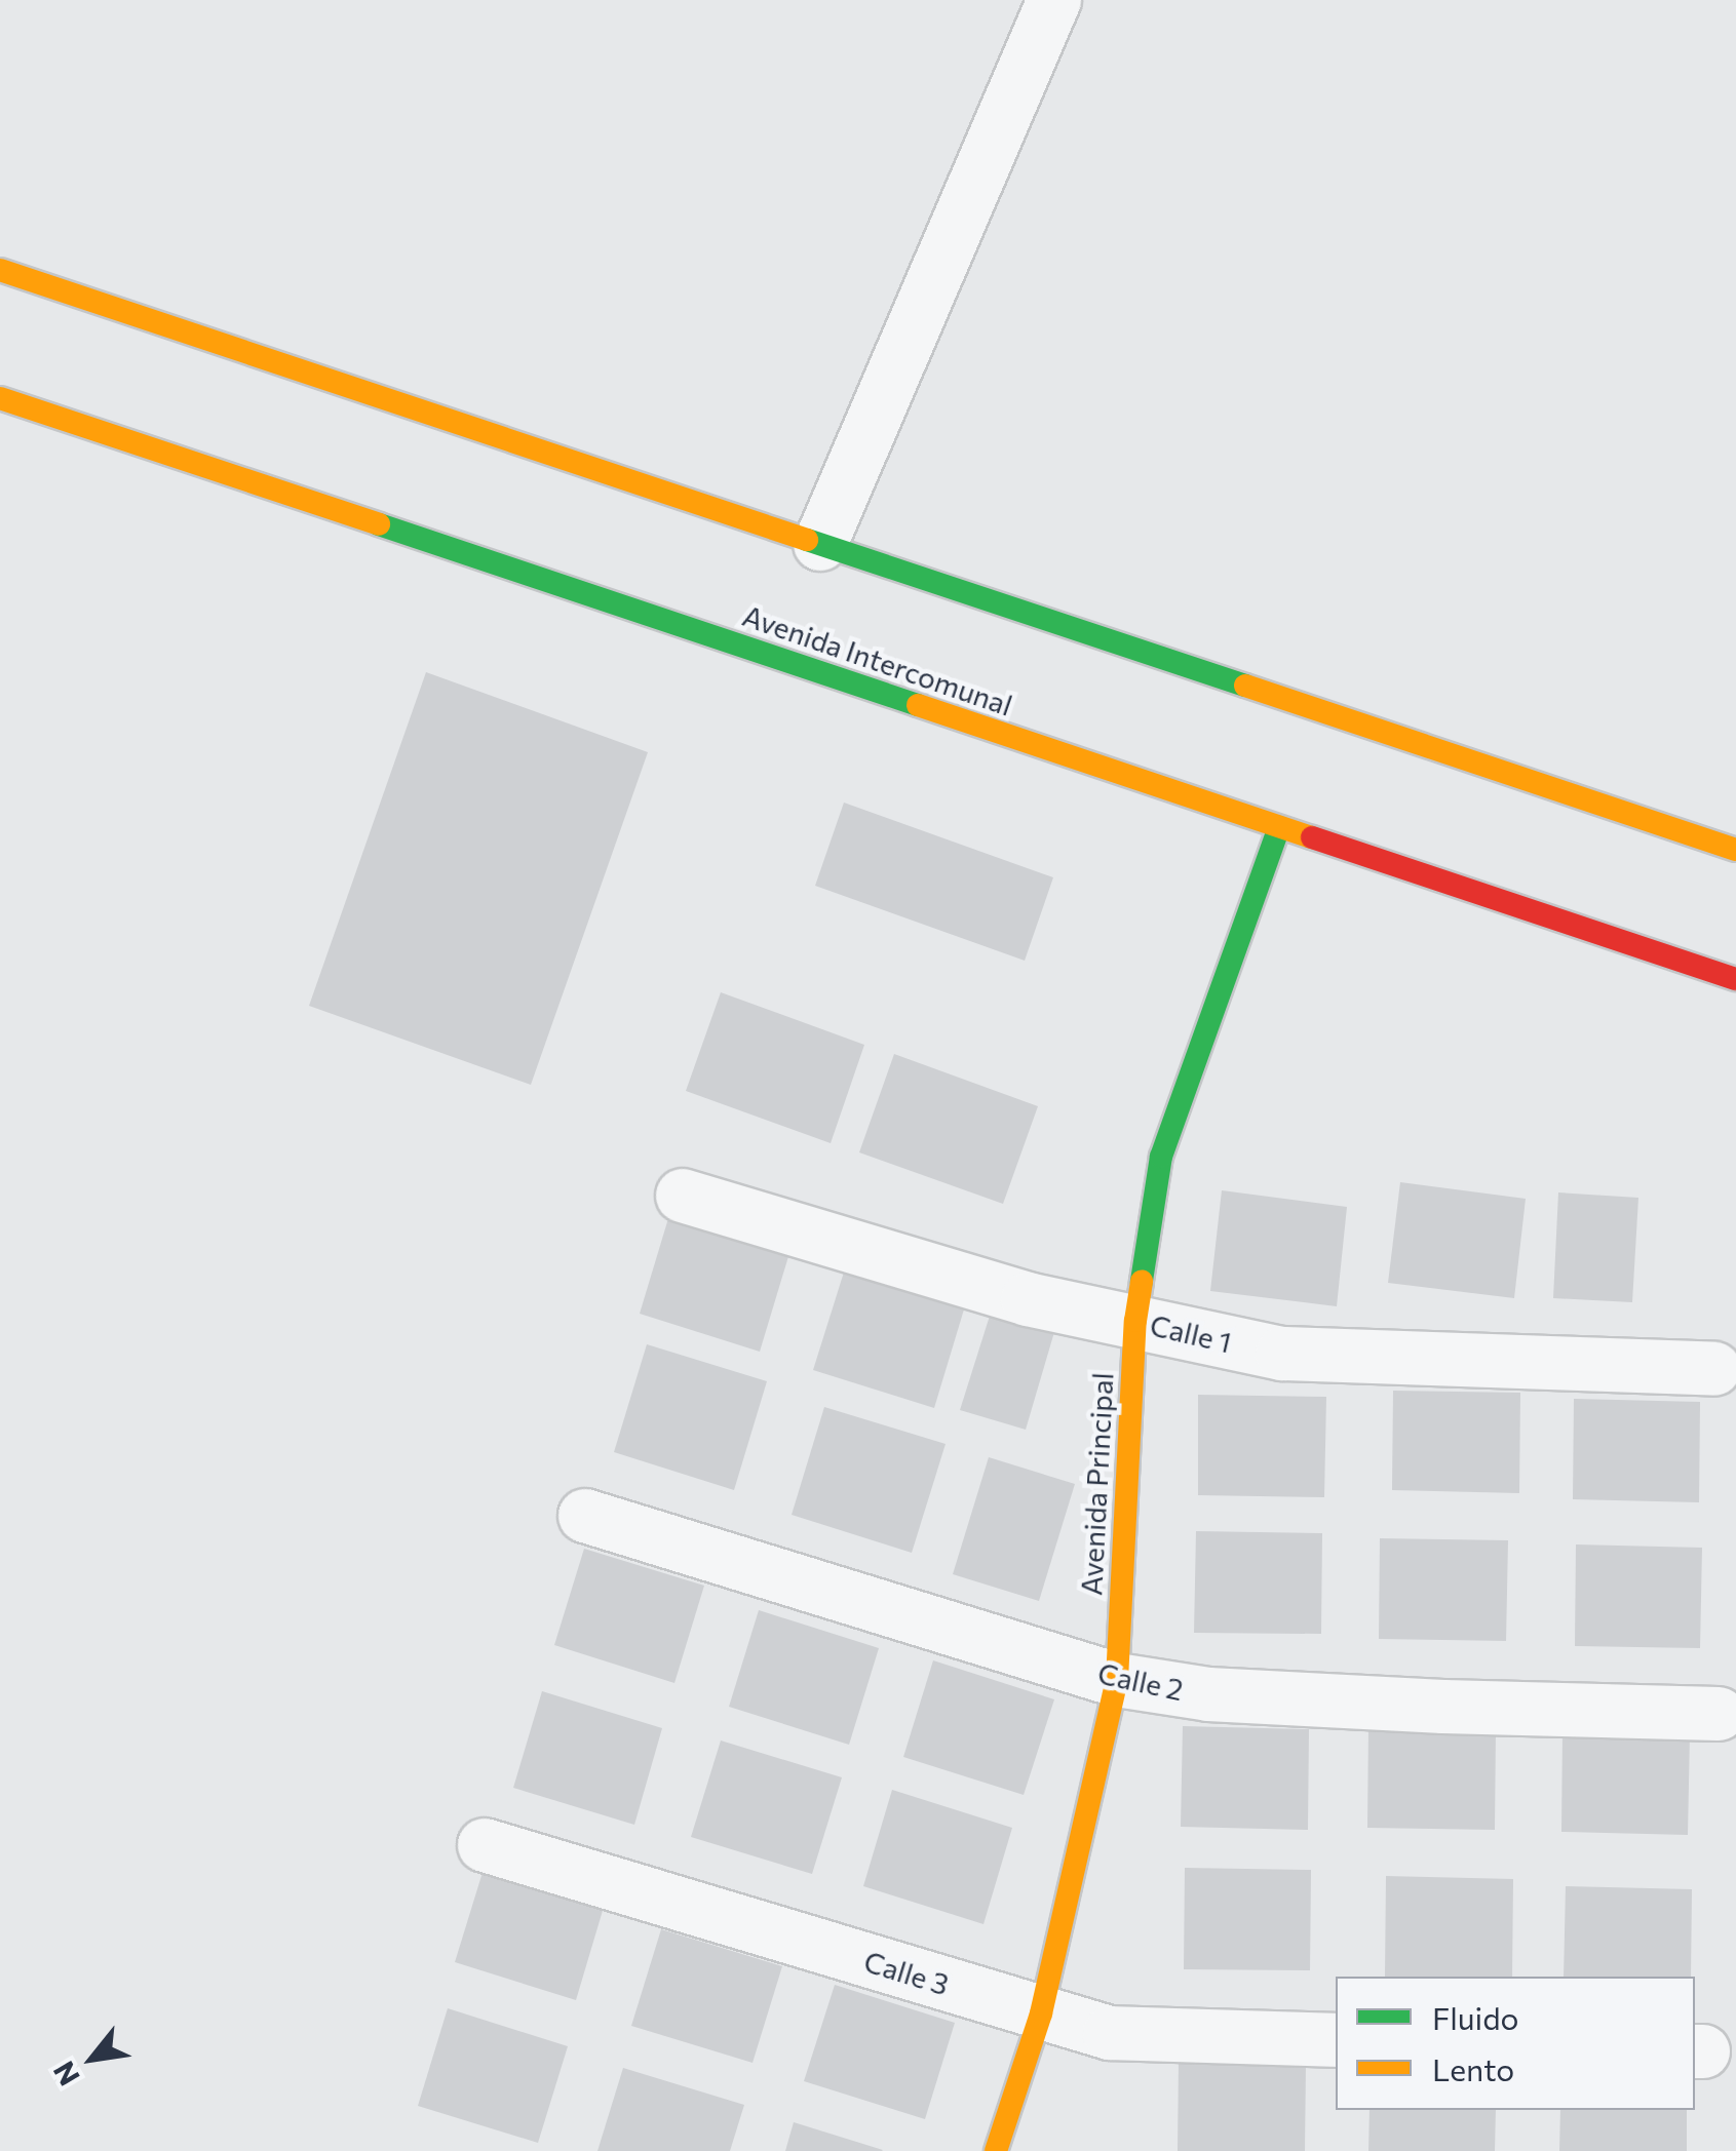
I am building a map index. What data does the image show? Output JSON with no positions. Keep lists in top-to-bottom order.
{
  "streets": {
    "main road": ["Avenida Intercomunal", "Avenida Principal"],
    "street": ["Calle 1", "Calle 2", "Calle 3"]
  },
  "crossings": [
    ["Avenida Intercomunal", "Avenida Principal"],
    ["Calle 1", "Avenida Principal"],
    ["Avenida Principal", "Calle 2"],
    ["Avenida Principal", "Calle 3"]
  ],
  "legend": ["Fluido", "Lento"],
  "north": "bottom left"
}
